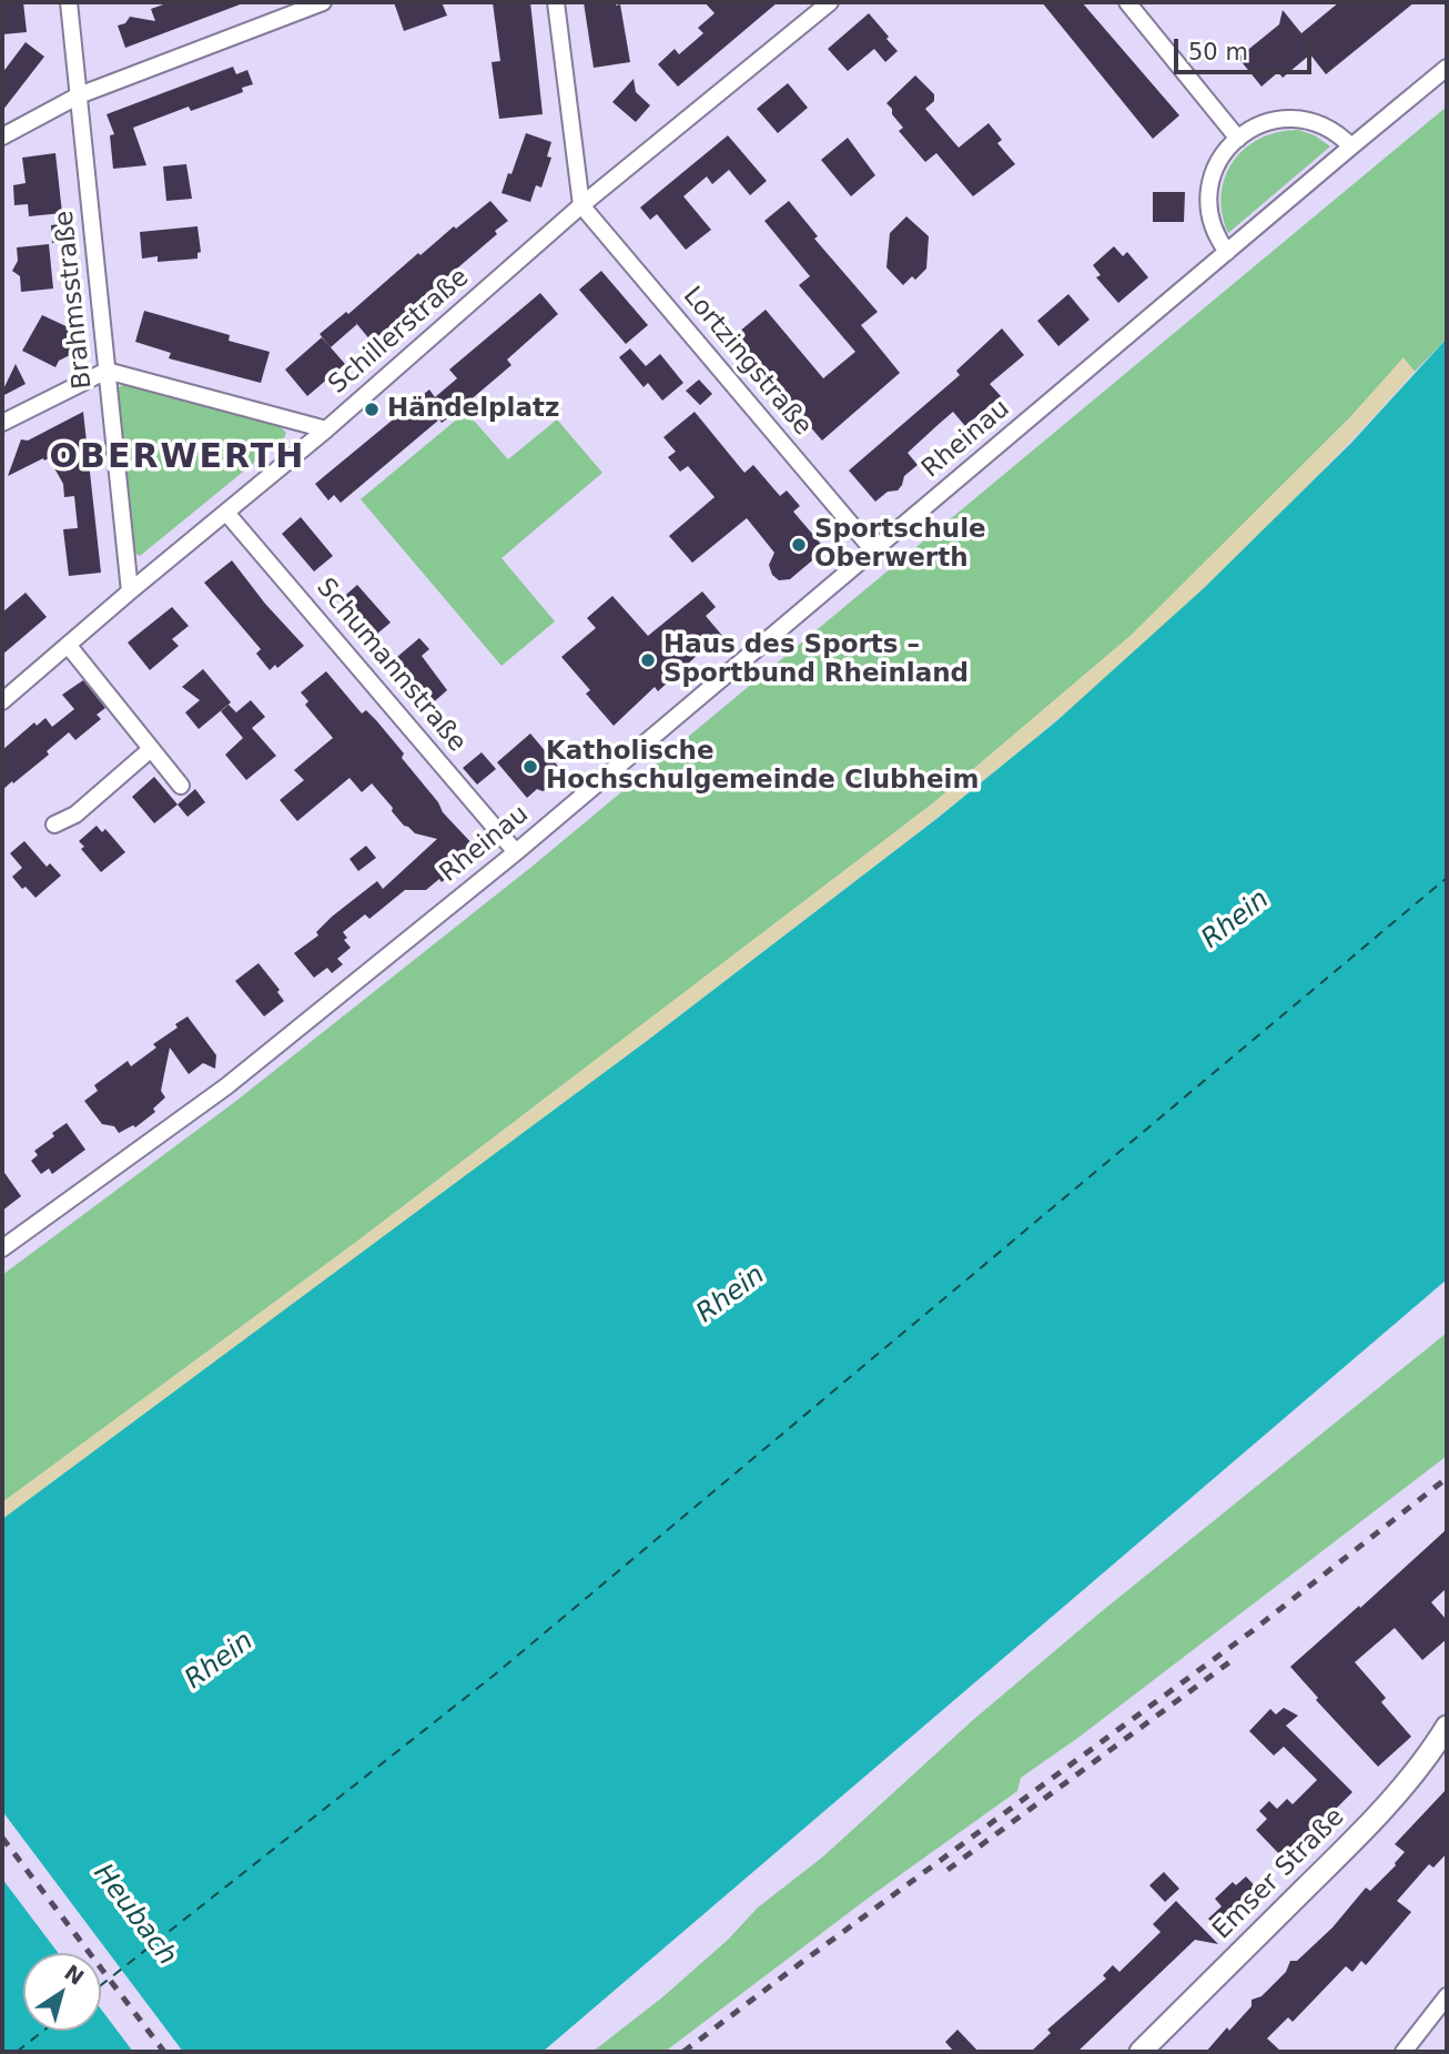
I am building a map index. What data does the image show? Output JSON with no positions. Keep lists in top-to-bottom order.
{
  "streets": {
    "street": [
      "Brahmsstraße",
      "Schillerstraße",
      "Lortzingstraße",
      "Rheinau",
      "Schumannstraße",
      "Emser Straße"
    ]
  },
  "crossings": [
    ["Brahmsstraße", "Schillerstraße"],
    ["Schillerstraße", "Lortzingstraße"],
    ["Schillerstraße", "Schumannstraße"],
    ["Lortzingstraße", "Rheinau"],
    ["Rheinau", "Schumannstraße"]
  ],
  "districts": ["OBERWERTH"],
  "water": ["Rhein", "Heubach"],
  "places": [
    "Händelplatz",
    "Sportschule Oberwerth",
    "Haus des Sports – Sportbund Rheinland",
    "Katholische Hochschulgemeinde Clubheim"
  ],
  "scale_bar": "50 m",
  "north": "top right"
}
